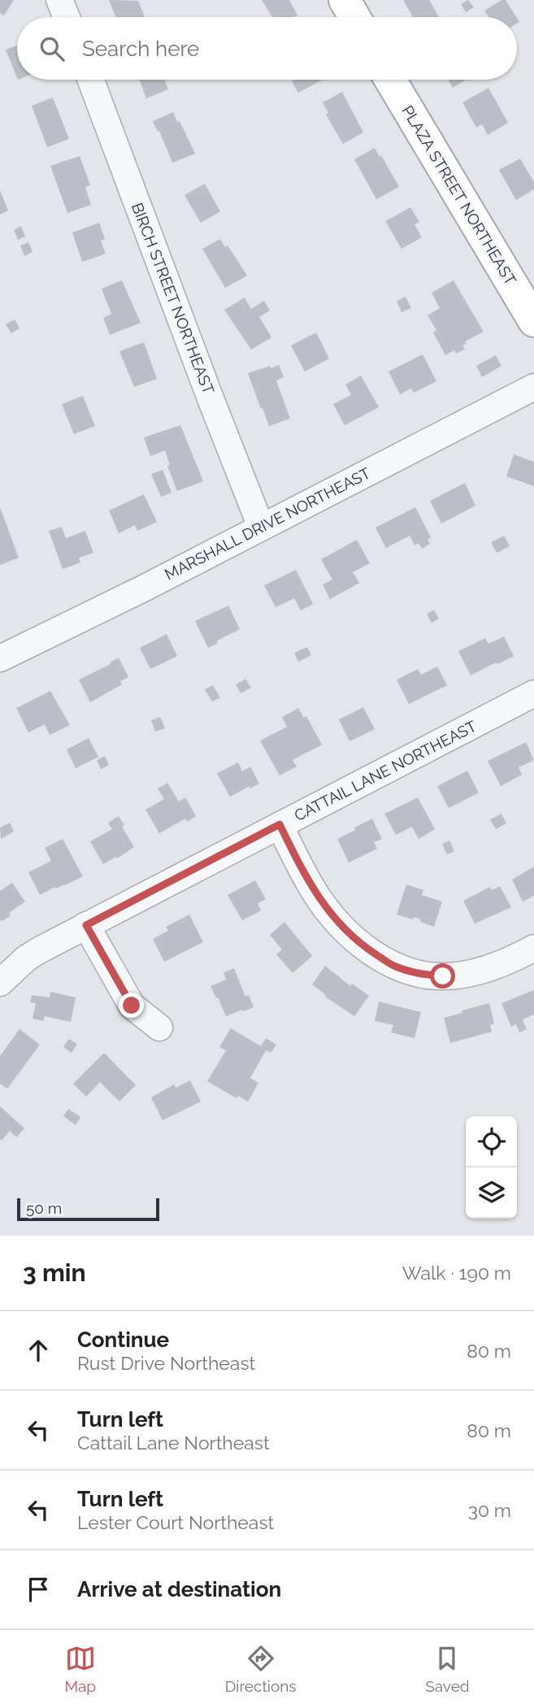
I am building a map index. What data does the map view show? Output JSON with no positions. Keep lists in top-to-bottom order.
{
  "streets": {
    "main road": ["PLAZA STREET NORTHEAST"],
    "street": ["BIRCH STREET NORTHEAST", "MARSHALL DRIVE NORTHEAST", "CATTAIL LANE NORTHEAST"]
  },
  "crossings": [
    ["BIRCH STREET NORTHEAST", "MARSHALL DRIVE NORTHEAST"]
  ],
  "scale_bar": "50 m",
  "page": {
    "search": "Search here",
    "scale": "50 m",
    "heading": ["3 min", "Walk · 190 m"],
    "list": [
      ["Continue", "Rust Drive Northeast", "80 m"],
      ["Turn left", "Cattail Lane Northeast", "80 m"],
      ["Turn left", "Lester Court Northeast", "30 m"],
      "Arrive at destination"
    ],
    "nav": ["Map", "Directions", "Saved"]
  }
}
